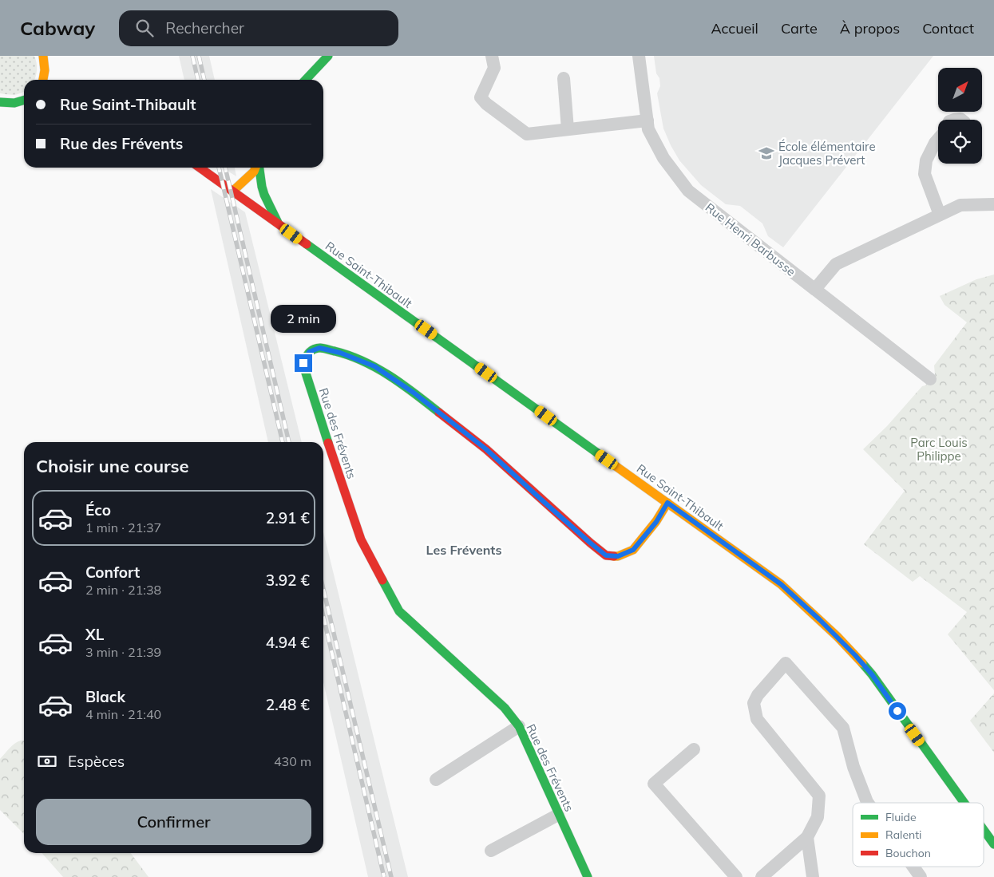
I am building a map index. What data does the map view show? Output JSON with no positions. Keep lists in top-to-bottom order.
{
  "streets": {
    "street": ["Rue Henri Barbusse", "Rue Saint-Thibault", "Rue des Frévents"]
  },
  "crossings": [
    ["Rue Saint-Thibault", "Rue des Frévents"]
  ],
  "districts": ["Les Frévents"],
  "parks": ["Parc Louis Philippe"],
  "places": {
    "school or university": ["École élémentaire Jacques Prévert"]
  },
  "legend": ["Fluide", "Ralenti", "Bouchon"],
  "north": "top right",
  "page": {
    "header": "Cabway",
    "search": "Rechercher",
    "nav": [
      "Accueil",
      "Carte",
      "À propos",
      "Contact"
    ],
    "banner": ["Rue Saint-Thibault", "Rue des Frévents"],
    "bubble": "2 min",
    "heading": "Choisir une course",
    "list": [
      {
        "name": "Éco",
        "note": "1 min · 21:37",
        "value": "2.91 €"
      },
      {
        "name": "Confort",
        "note": "2 min · 21:38",
        "value": "3.92 €"
      },
      {
        "name": "XL",
        "note": "3 min · 21:39",
        "value": "4.94 €"
      },
      {
        "name": "Black",
        "note": "4 min · 21:40",
        "value": "2.48 €"
      }
    ],
    "pay": ["Espèces", "430 m"],
    "buttons": "Confirmer"
  }
}
